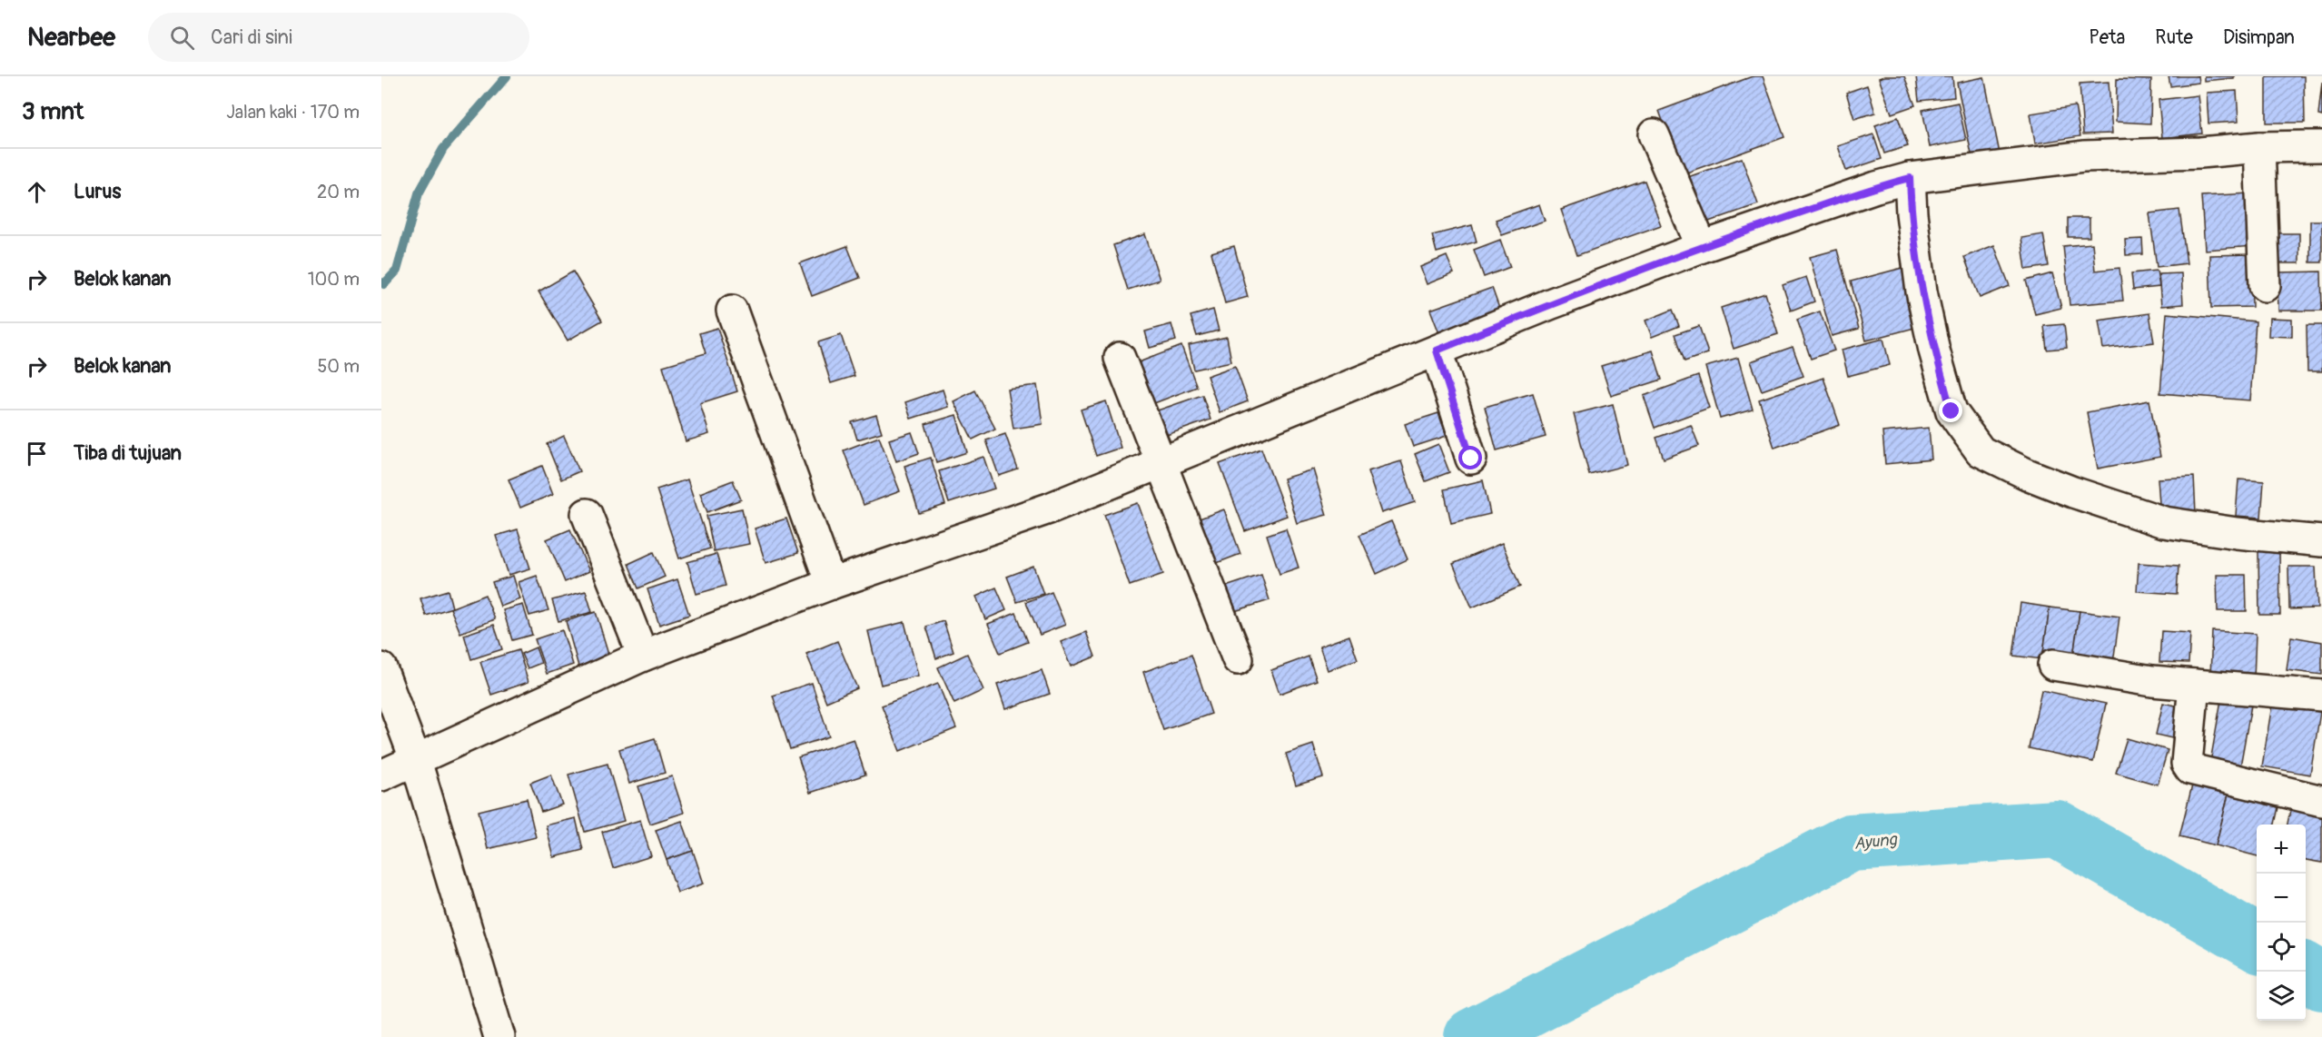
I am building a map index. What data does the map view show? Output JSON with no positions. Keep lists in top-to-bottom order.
{
  "water": ["Ayung"],
  "page": {
    "header": "Nearbee",
    "search": "Cari di sini",
    "nav": ["Peta", "Rute", "Disimpan"],
    "heading": ["3 mnt", "Jalan kaki · 170 m"],
    "list": [
      ["Lurus", "20 m"],
      ["Belok kanan", "100 m"],
      ["Belok kanan", "50 m"],
      "Tiba di tujuan"
    ],
    "map_buttons": ["+", "−"]
  }
}
